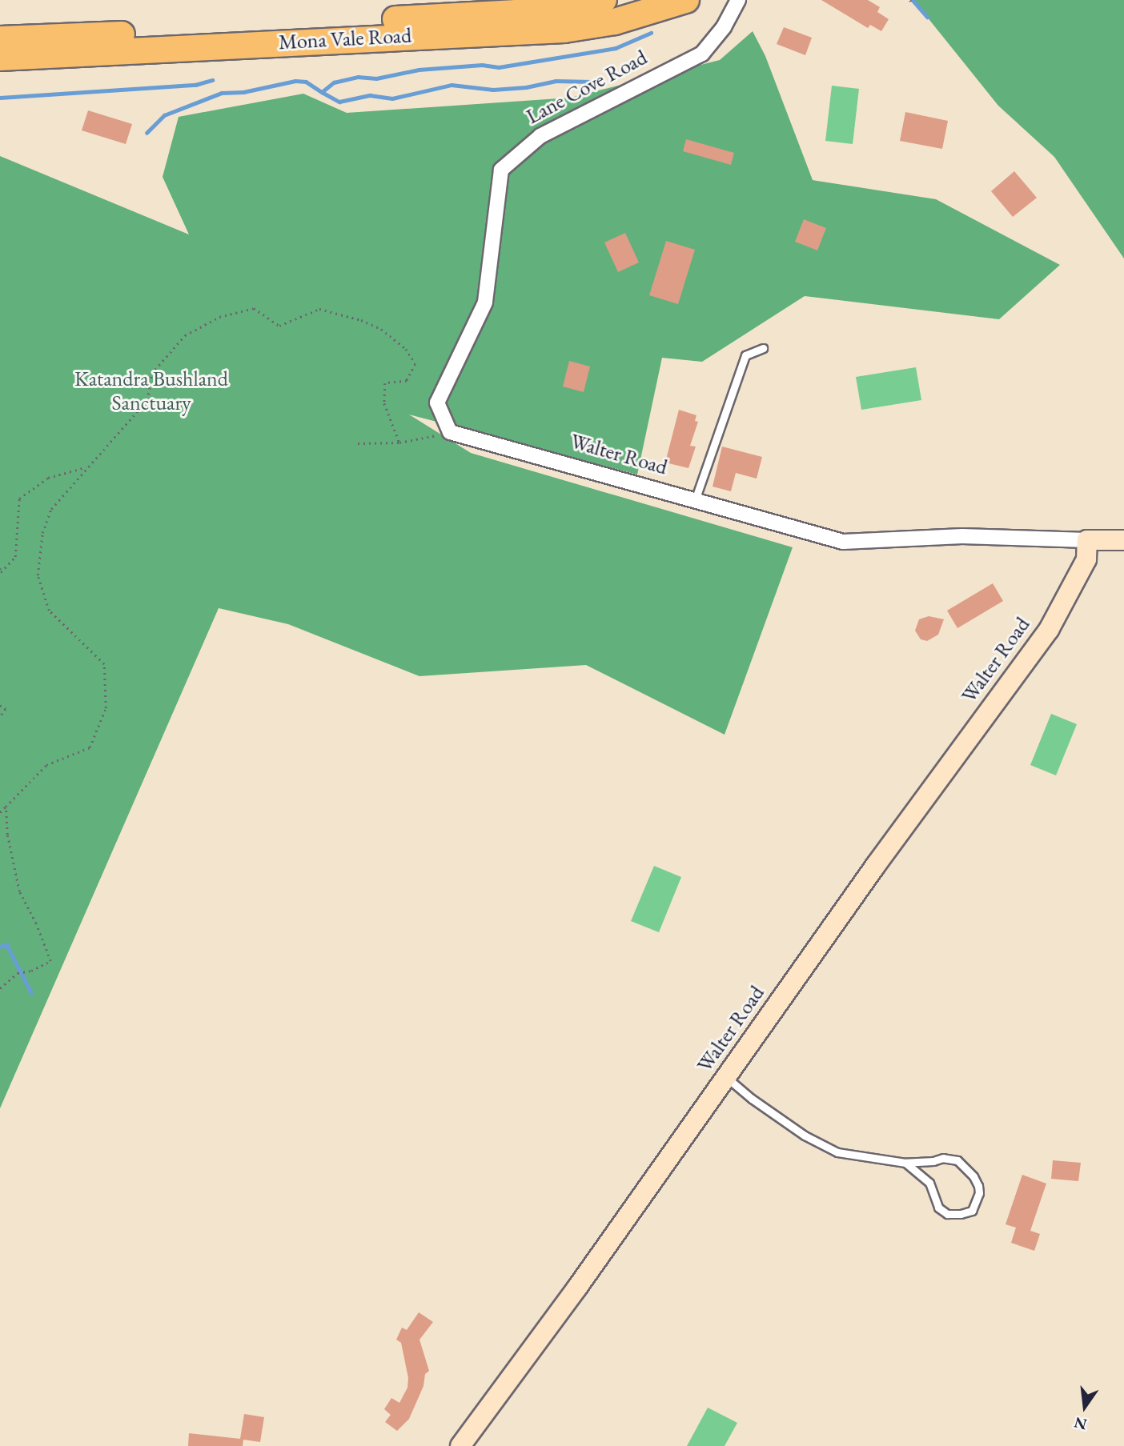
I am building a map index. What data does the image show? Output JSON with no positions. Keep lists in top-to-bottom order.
{
  "streets": {
    "highway": ["Mona Vale Road"],
    "street": ["Lane Cove Road", "Walter Road"]
  },
  "crossings": [
    ["Lane Cove Road", "Walter Road"]
  ],
  "parks": ["Katandra Bushland Sanctuary"],
  "north": "bottom"
}
